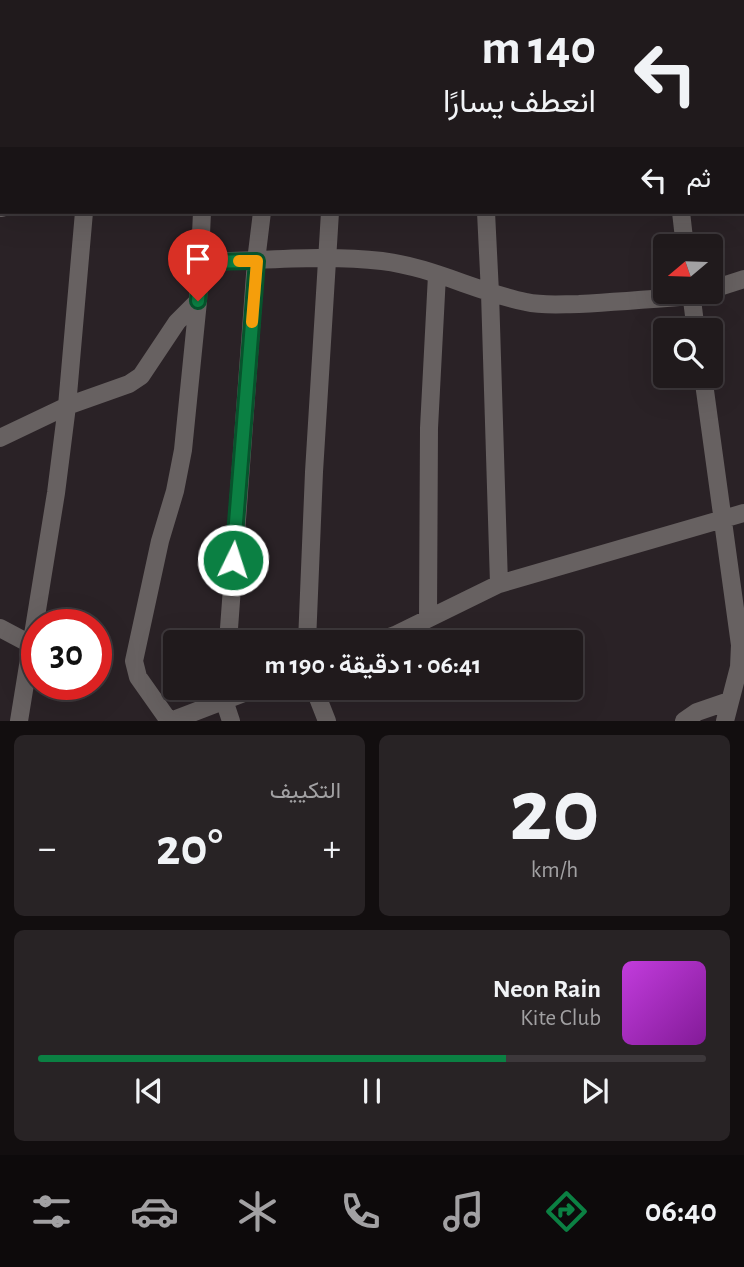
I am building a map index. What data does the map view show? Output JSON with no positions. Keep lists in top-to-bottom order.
{
  "north": "left",
  "page": {
    "turn": ["140 m", "انعطف يسارًا"],
    "then": "ثم",
    "limit": "30",
    "trip": "06:41 · 1 دقيقة · 190 m",
    "tile": [
      ["20", "km/h"],
      "التكييف"
    ],
    "heat": ["−", "20°", "+"],
    "song": ["Neon Rain", "Kite Club"],
    "tabs": "06:40"
  }
}
